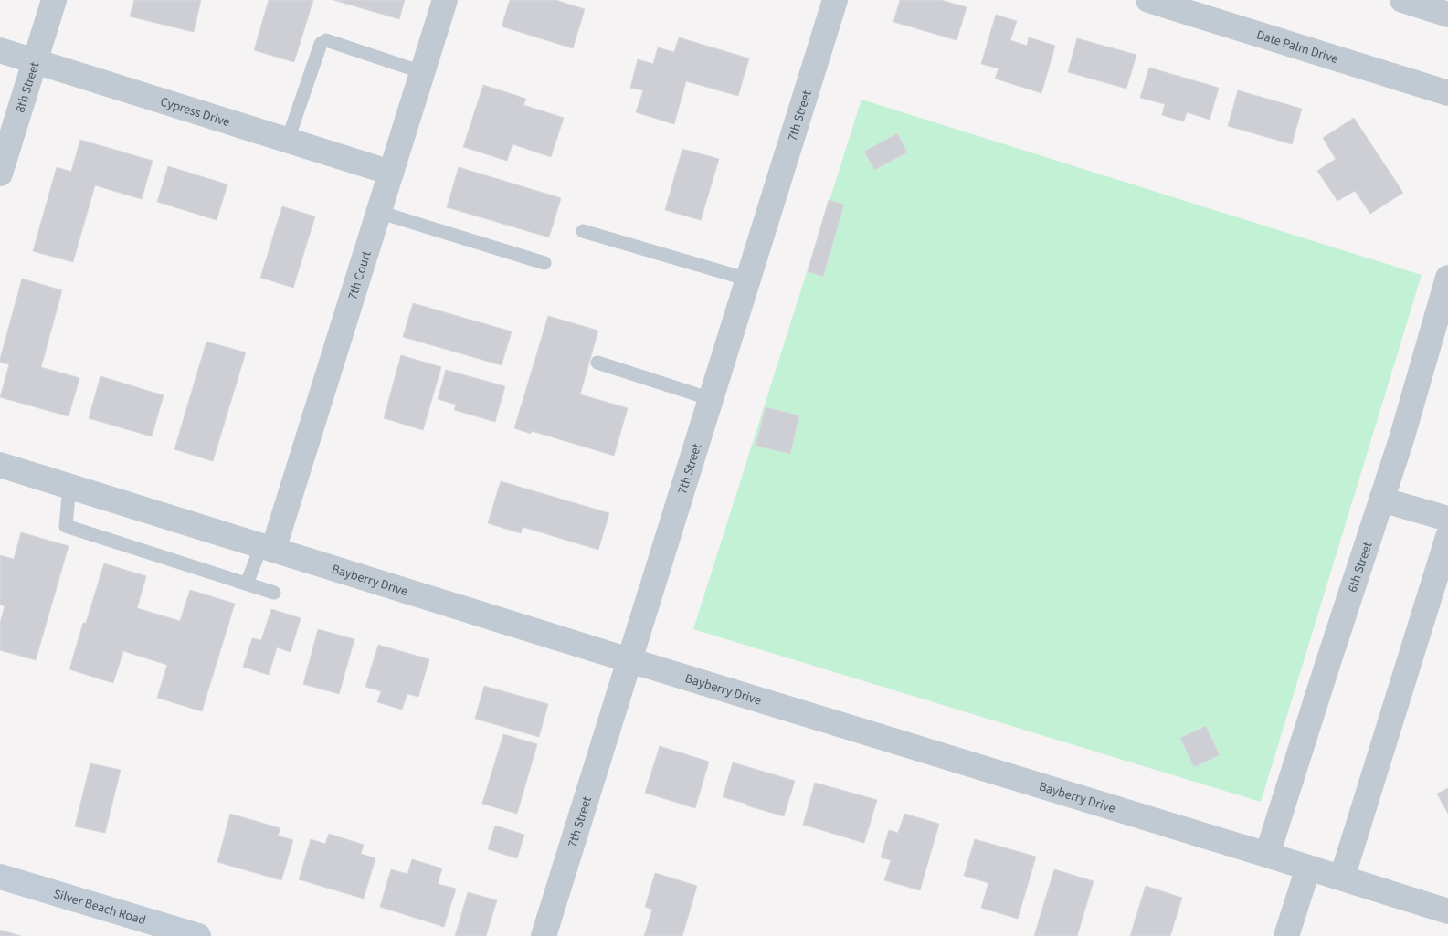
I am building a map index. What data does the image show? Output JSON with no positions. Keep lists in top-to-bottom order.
{
  "streets": {
    "street": [
      "Date Palm Drive",
      "8th Street",
      "Cypress Drive",
      "7th Street",
      "7th Court",
      "6th Street",
      "Bayberry Drive",
      "Silver Beach Road"
    ]
  },
  "crossings": [
    ["8th Street", "Cypress Drive"],
    ["Cypress Drive", "7th Court"],
    ["7th Street", "Bayberry Drive"],
    ["7th Court", "Bayberry Drive"],
    ["6th Street", "Bayberry Drive"]
  ]
}
